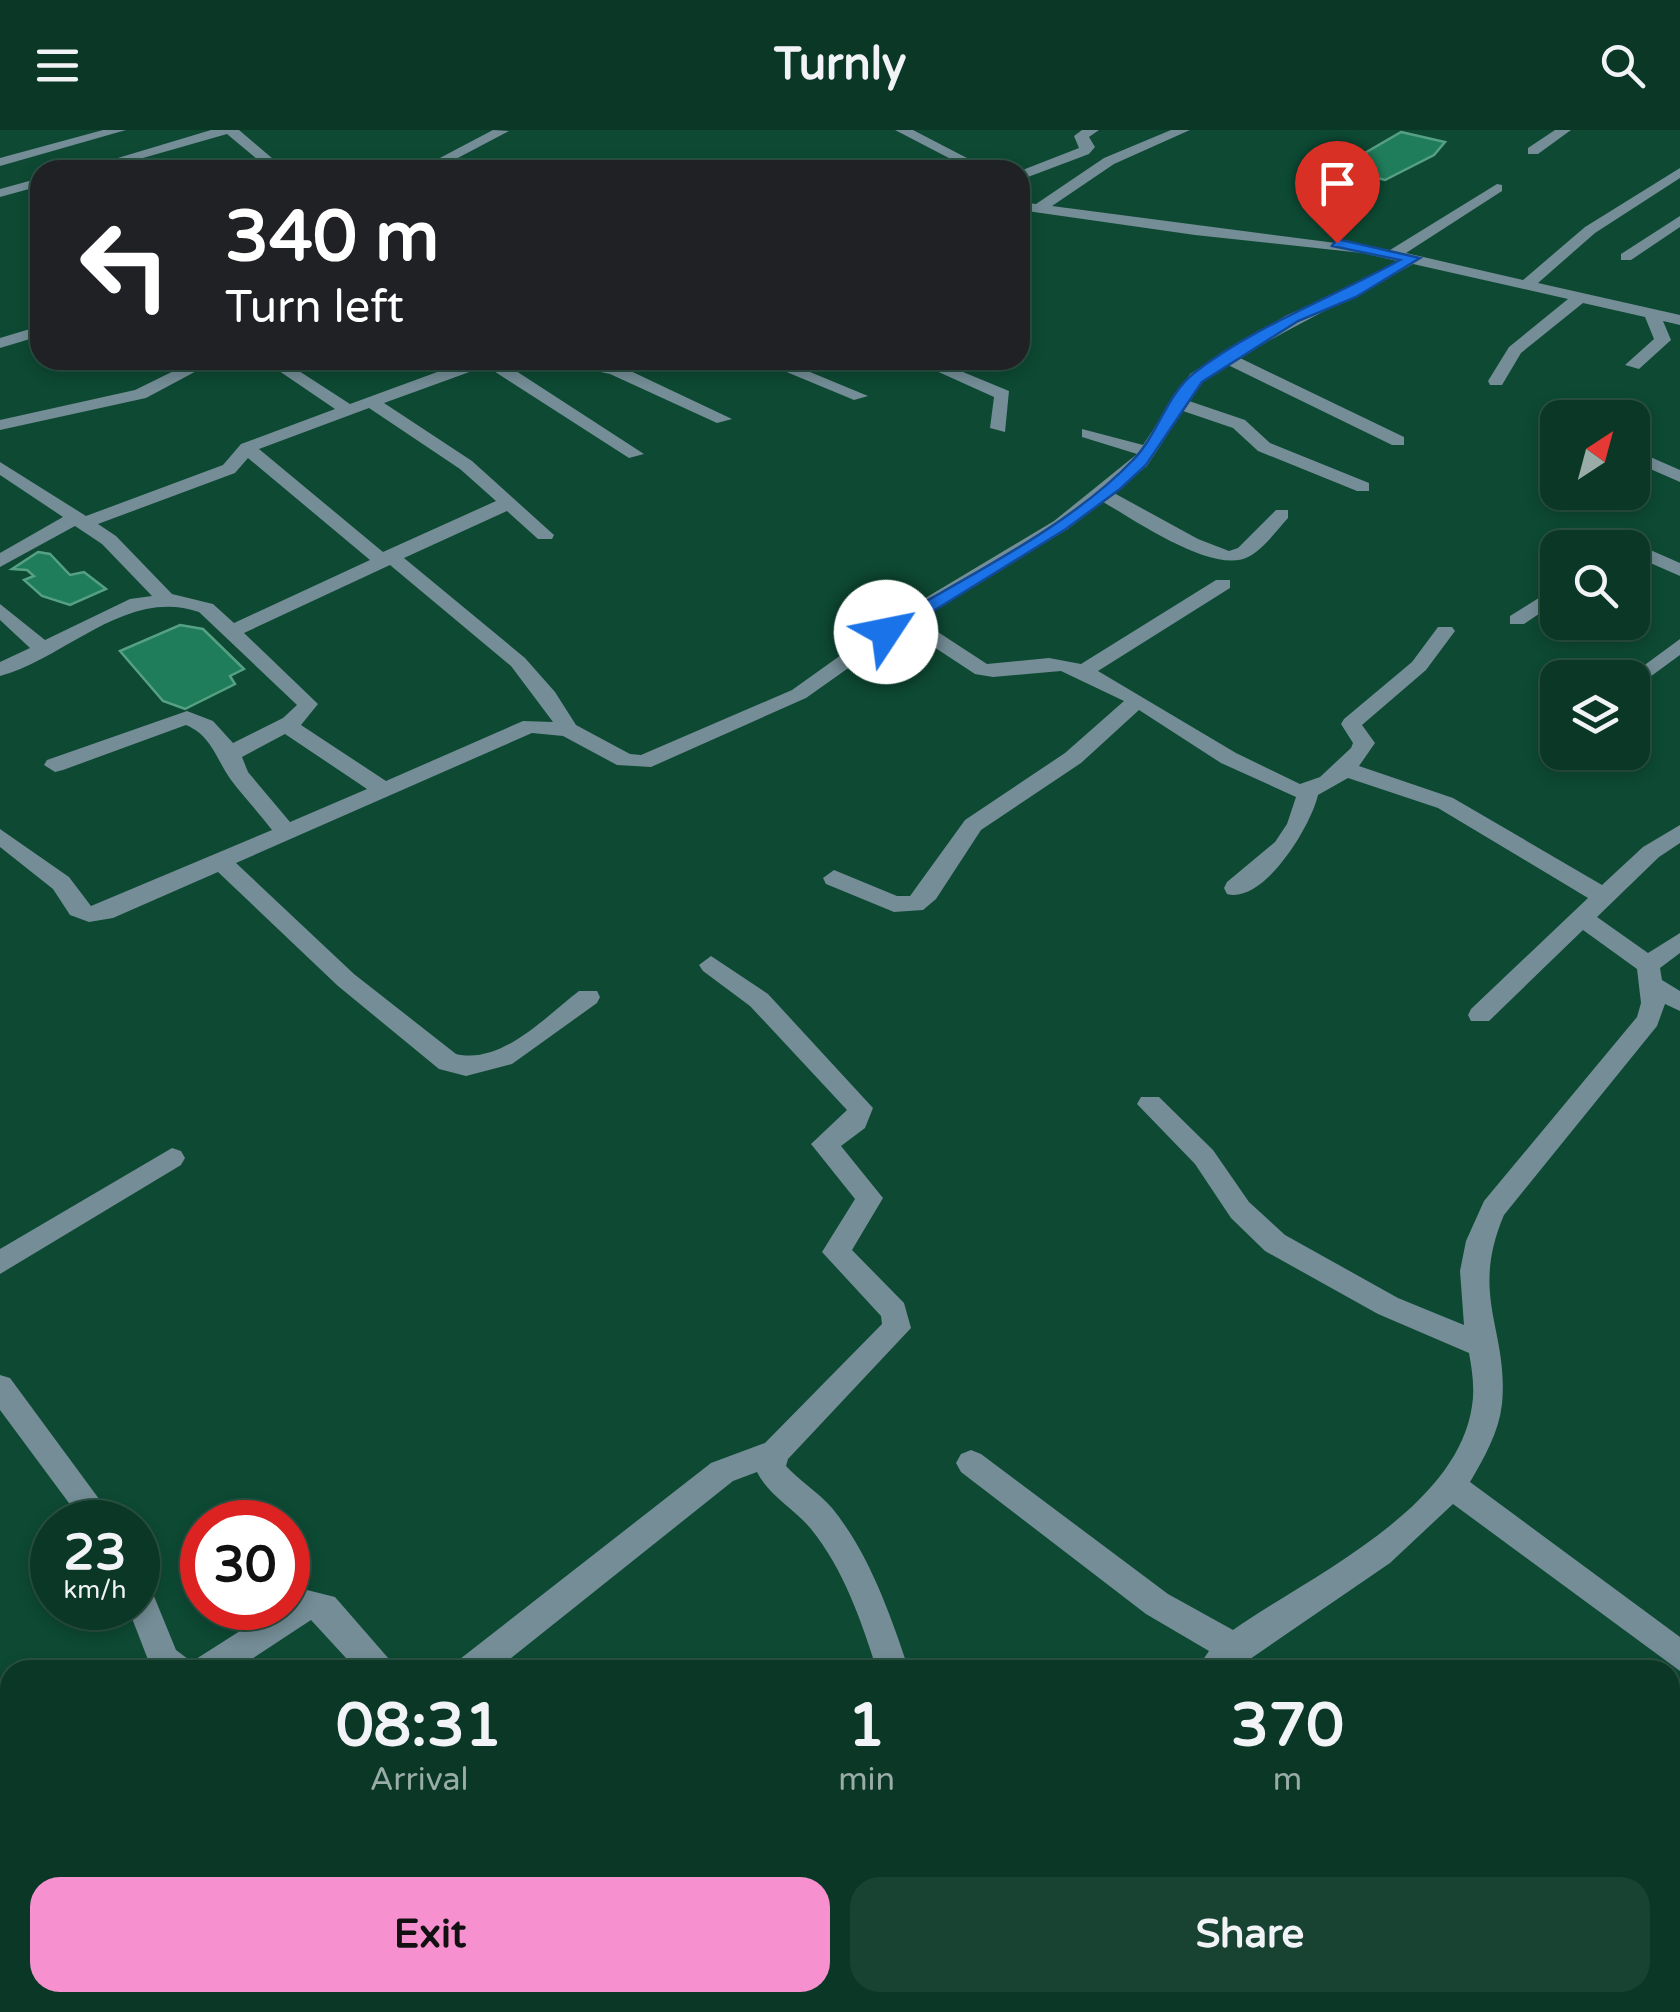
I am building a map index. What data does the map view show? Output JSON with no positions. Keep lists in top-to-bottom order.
{
  "north": "top right",
  "page": {
    "header": "Turnly",
    "turn": ["340 m", "Turn left"],
    "speed": "23 km/h",
    "limit": "30",
    "eta": [
      "08:31",
      "Arrival",
      "1",
      "min",
      "370",
      "m"
    ],
    "buttons": ["Exit", "Share"]
  }
}
